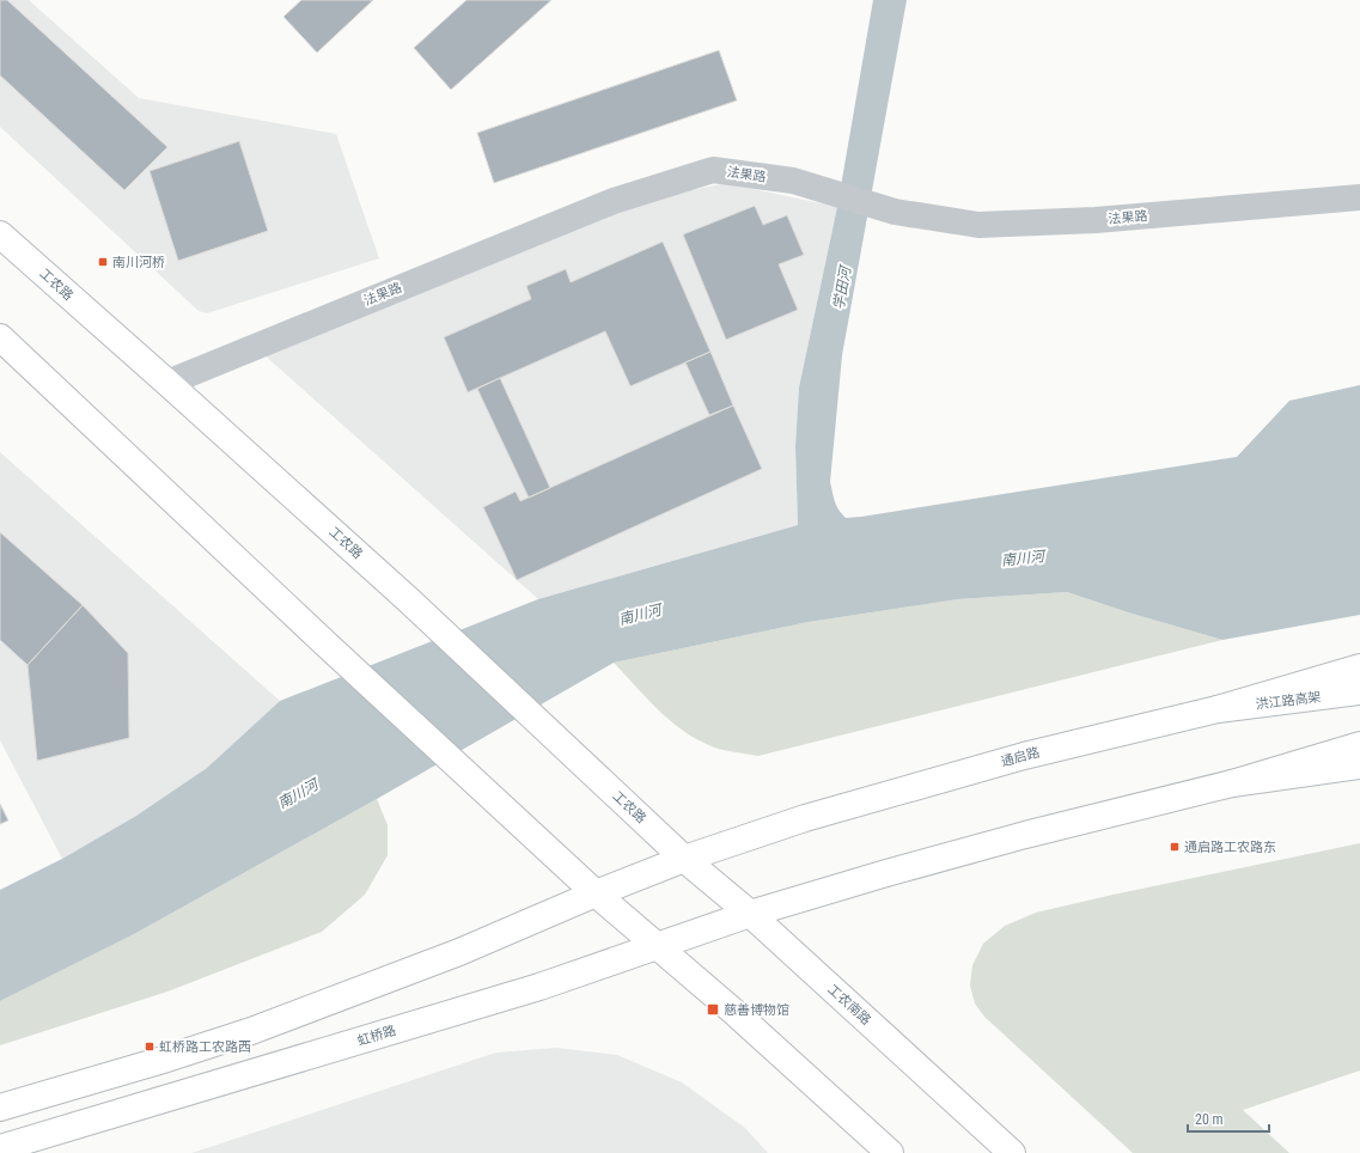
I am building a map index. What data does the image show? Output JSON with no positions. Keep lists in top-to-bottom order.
{
  "streets": {
    "main road": [
      "工农路",
      "洪江路高架",
      "通启路",
      "工农南路",
      "虹桥路"
    ],
    "street": ["法果路"]
  },
  "crossings": [
    ["法果路", "工农路"],
    ["工农路", "通启路"],
    ["工农路", "工农南路"],
    ["洪江路高架", "通启路"],
    ["通启路", "工农南路"],
    ["工农南路", "虹桥路"]
  ],
  "water": ["学田河", "南川河"],
  "places": {
    "transit": [
      "南川河桥",
      "通启路工农路东",
      "慈善博物馆",
      "虹桥路工农路西"
    ]
  },
  "scale_bar": "20 m"
}
